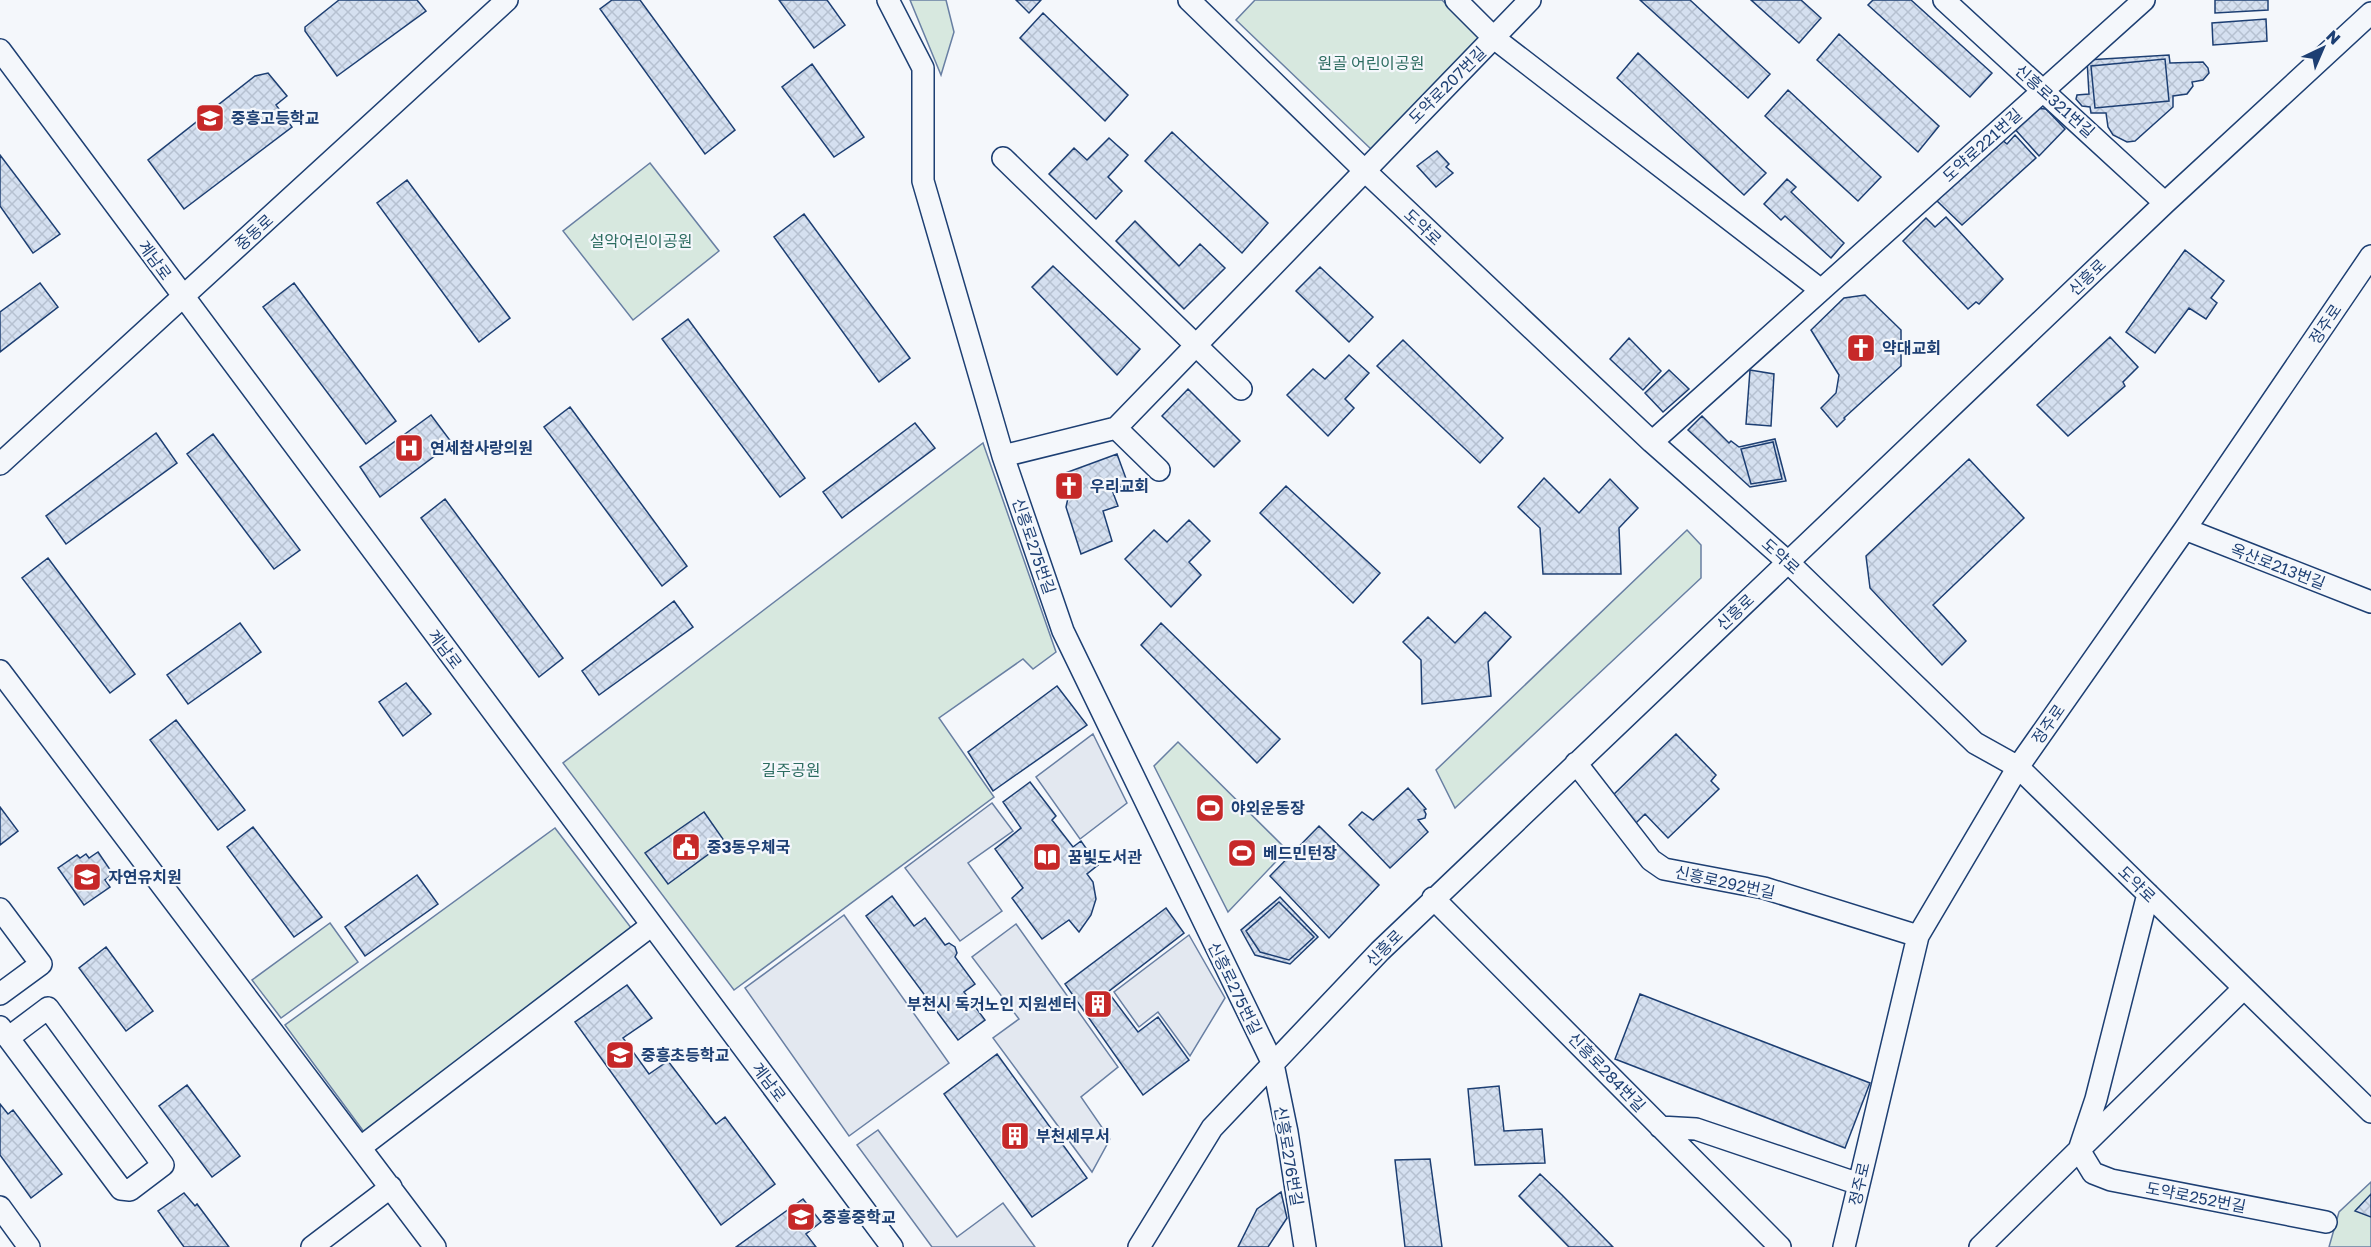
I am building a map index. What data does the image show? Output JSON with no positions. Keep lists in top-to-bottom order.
{
  "streets": {
    "street": [
      "도약로207번길",
      "신흥로321번길",
      "도약로221번길",
      "도약로",
      "중동로",
      "계남로",
      "신흥로",
      "정주로",
      "신흥로275번길",
      "옥산로213번길",
      "신흥로292번길",
      "신흥로284번길",
      "신흥로276번길",
      "도약로252번길"
    ]
  },
  "crossings": [
    ["도약로207번길", "도약로"],
    ["신흥로321번길", "도약로221번길"],
    ["신흥로321번길", "신흥로"],
    ["도약로221번길", "도약로"],
    ["도약로", "신흥로"],
    ["도약로", "정주로"],
    ["중동로", "계남로"],
    ["신흥로", "신흥로275번길"],
    ["신흥로", "신흥로292번길"],
    ["신흥로", "신흥로284번길"],
    ["신흥로", "신흥로276번길"],
    ["정주로", "옥산로213번길"],
    ["정주로", "신흥로292번길"],
    ["신흥로275번길", "신흥로276번길"]
  ],
  "parks": ["원골 어린이공원", "설악어린이공원", "길주공원"],
  "places": {
    "school or university": [
      "중흥고등학교",
      "자연유치원",
      "중흥초등학교",
      "중흥중학교"
    ],
    "church": ["약대교회", "우리교회"],
    "hospital": ["연세참사랑의원"],
    "sports": ["야외운동장", "베드민턴장"],
    "public building": ["중3동우체국"],
    "library": ["꿈빛도서관"],
    "building": ["부천시 독거노인 지원센터", "부천세무서"]
  },
  "north": "top right"
}
